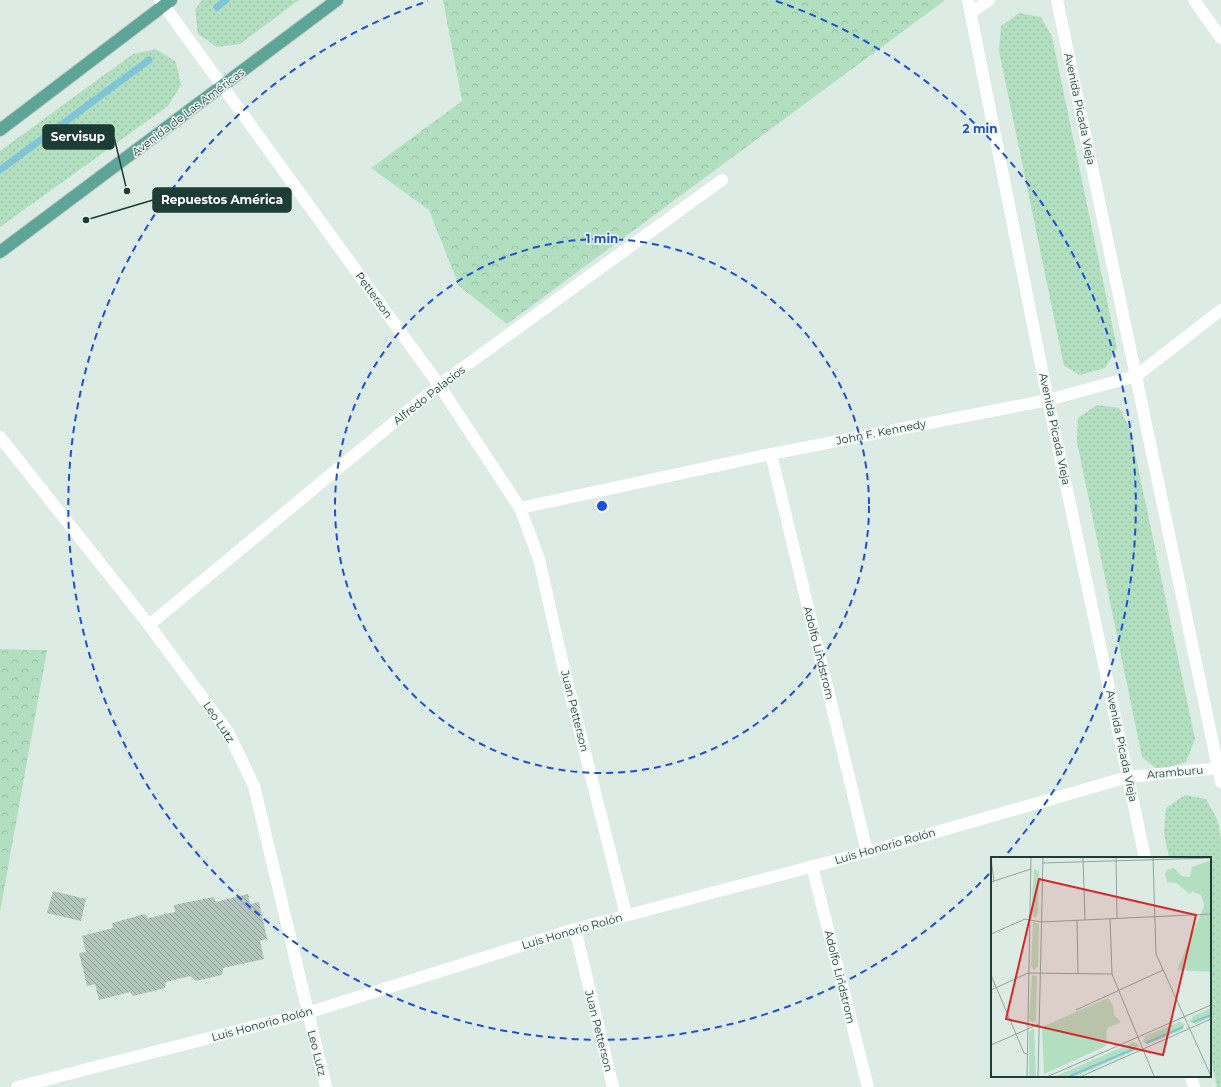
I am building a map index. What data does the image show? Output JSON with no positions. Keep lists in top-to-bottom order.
{
  "streets": {
    "main road": ["Avenida de Las Américas"],
    "street": [
      "Avenida Picada Vieja",
      "Petterson",
      "Alfredo Palacios",
      "John F. Kennedy",
      "Adolfo Lindstrom",
      "Juan Petterson",
      "Leo Lutz",
      "Aramburu",
      "Luis Honorio Rolón"
    ]
  },
  "crossings": [
    ["Avenida Picada Vieja", "John F. Kennedy"],
    ["Avenida Picada Vieja", "Aramburu"],
    ["Avenida Picada Vieja", "Luis Honorio Rolón"],
    ["Avenida de Las Américas", "Petterson"],
    ["Petterson", "Alfredo Palacios"],
    ["Petterson", "John F. Kennedy"],
    ["Petterson", "Juan Petterson"],
    ["Alfredo Palacios", "Leo Lutz"],
    ["John F. Kennedy", "Adolfo Lindstrom"],
    ["John F. Kennedy", "Juan Petterson"],
    ["Adolfo Lindstrom", "Luis Honorio Rolón"],
    ["Juan Petterson", "Luis Honorio Rolón"],
    ["Leo Lutz", "Luis Honorio Rolón"],
    ["Aramburu", "Luis Honorio Rolón"]
  ],
  "places": ["Servisup", "Repuestos América"],
  "rings": ["2 min", "1 min"]
}
